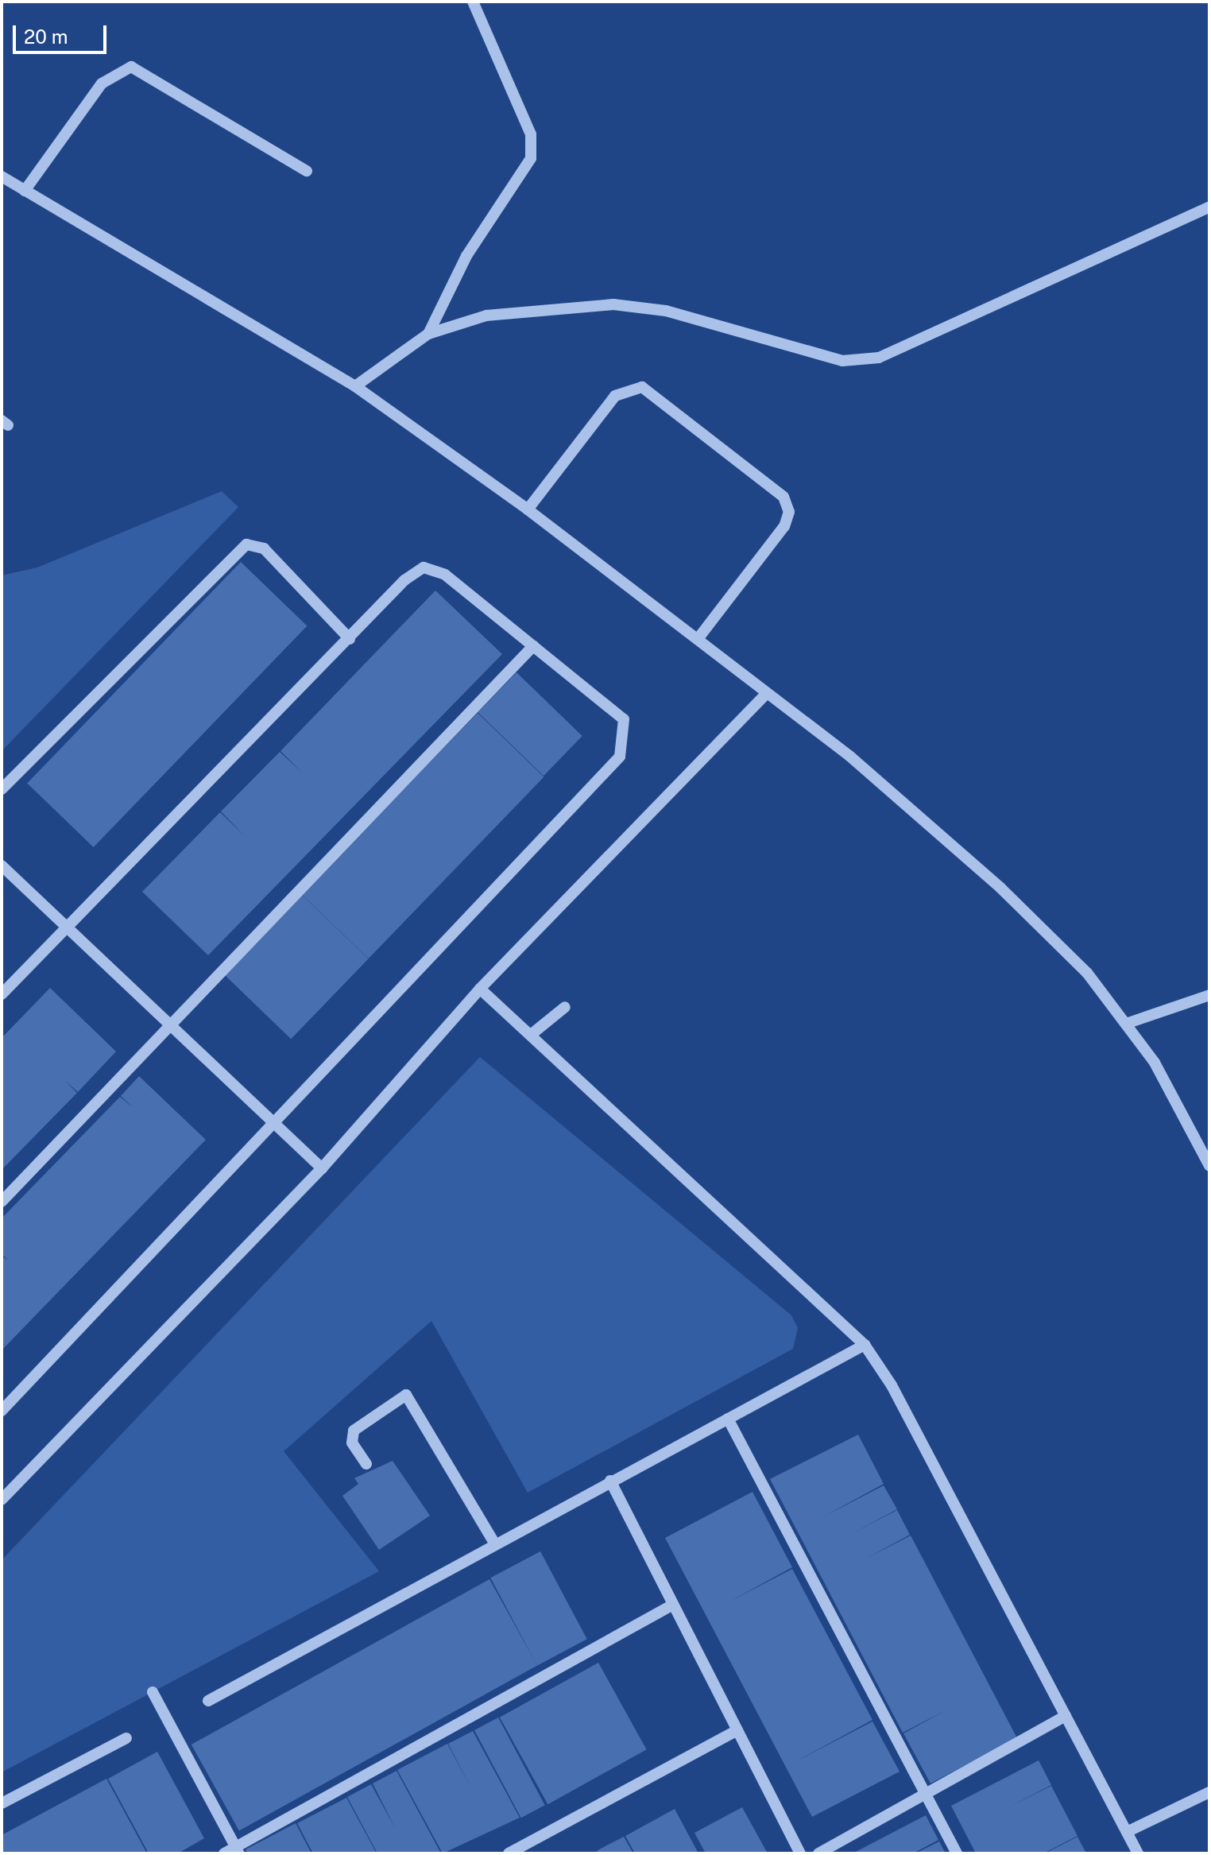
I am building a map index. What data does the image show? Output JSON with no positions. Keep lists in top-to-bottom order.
{
  "scale_bar": "20 m"
}
